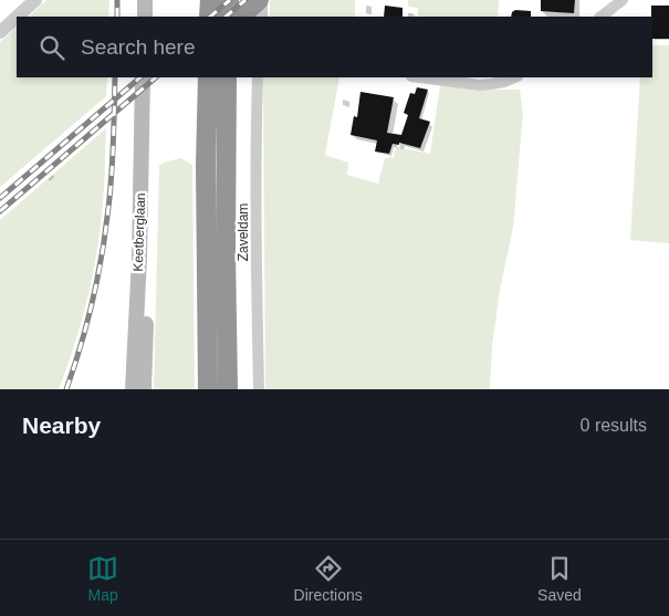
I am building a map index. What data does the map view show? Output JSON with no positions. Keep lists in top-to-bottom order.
{
  "streets": {
    "main road": ["Keetberglaan"],
    "street": ["Zaveldam"]
  },
  "page": {
    "search": "Search here",
    "heading": ["Nearby", "0 results"],
    "nav": ["Map", "Directions", "Saved"]
  }
}
